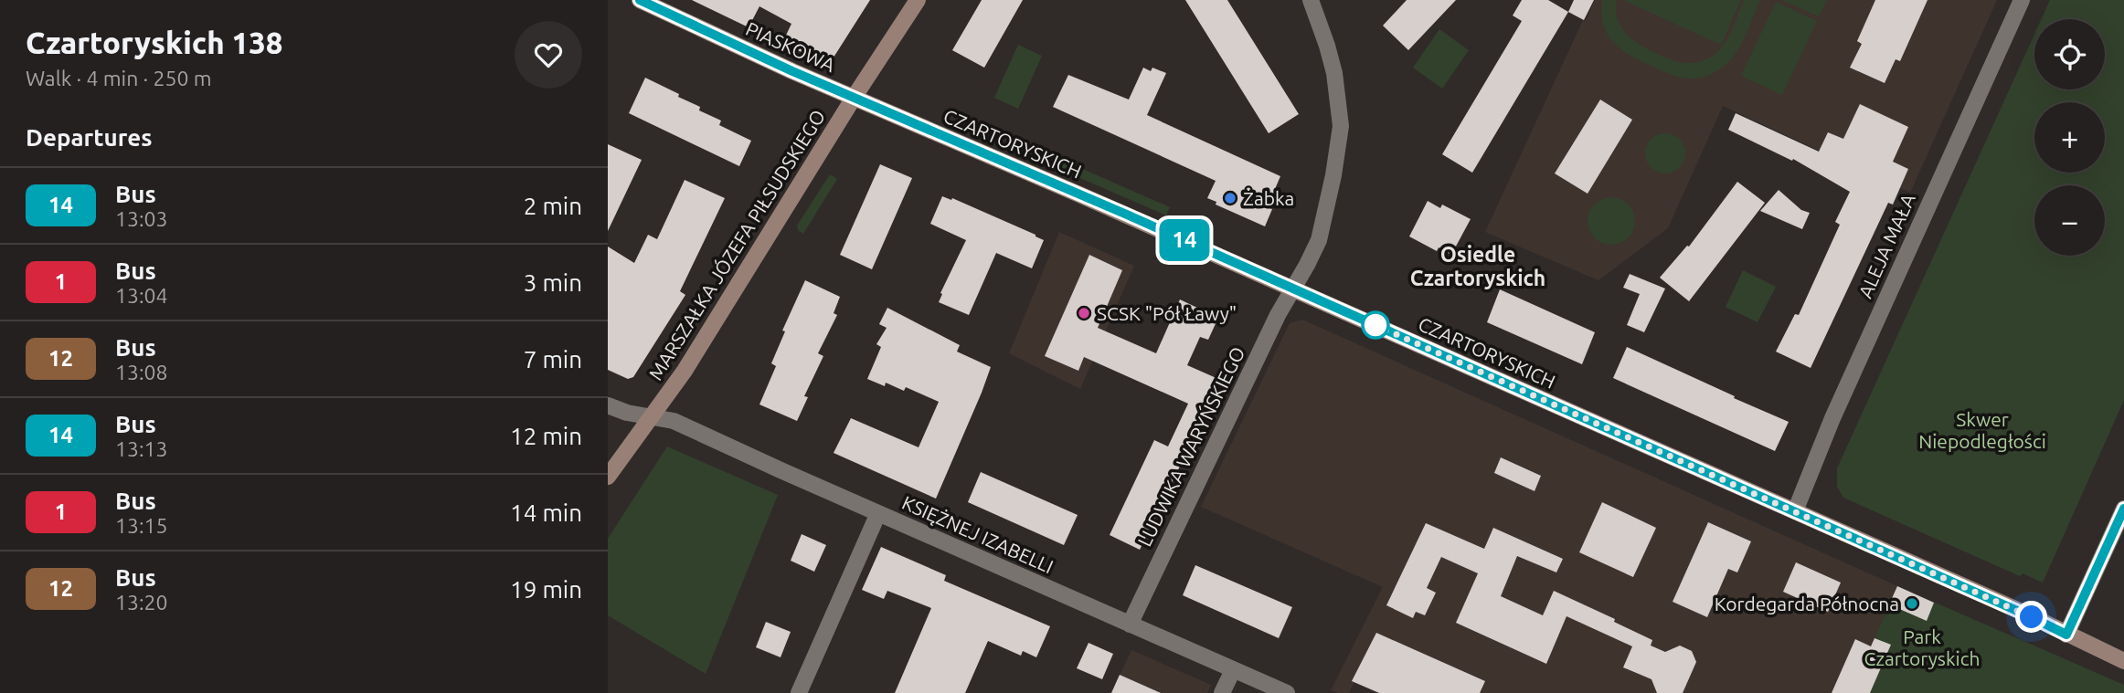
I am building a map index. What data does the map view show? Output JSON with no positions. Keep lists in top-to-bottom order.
{
  "streets": {
    "main road": ["PIASKOWA", "CZARTORYSKICH", "MARSZAŁKA JÓZEFA PIŁSUDSKIEGO"],
    "street": ["ALEJA MAŁA", "LUDWIKA WARYŃSKIEGO", "KSIĘŻNEJ IZABELLI"]
  },
  "crossings": [
    ["PIASKOWA", "CZARTORYSKICH"],
    ["PIASKOWA", "MARSZAŁKA JÓZEFA PIŁSUDSKIEGO"],
    ["CZARTORYSKICH", "MARSZAŁKA JÓZEFA PIŁSUDSKIEGO"],
    ["CZARTORYSKICH", "ALEJA MAŁA"],
    ["CZARTORYSKICH", "LUDWIKA WARYŃSKIEGO"],
    ["MARSZAŁKA JÓZEFA PIŁSUDSKIEGO", "KSIĘŻNEJ IZABELLI"],
    ["LUDWIKA WARYŃSKIEGO", "KSIĘŻNEJ IZABELLI"]
  ],
  "districts": ["Osiedle Czartoryskich"],
  "parks": ["Skwer Niepodległości", "Park Czartoryskich"],
  "places": ["Żabka", "SCSK \"Pół Ławy\"", "Kordegarda Północna"],
  "lines": ["bus line 14"],
  "page": {
    "heading": [
      ["Czartoryskich 138", "Walk · 4 min · 250 m"],
      "Departures"
    ],
    "on_map": "14",
    "map_buttons": ["+", "−"],
    "list": [
      {
        "mark": "14",
        "name": "Bus",
        "note": "13:03",
        "value": "2 min"
      },
      {
        "mark": "1",
        "name": "Bus",
        "note": "13:04",
        "value": "3 min"
      },
      {
        "mark": "12",
        "name": "Bus",
        "note": "13:08",
        "value": "7 min"
      },
      {
        "mark": "14",
        "name": "Bus",
        "note": "13:13",
        "value": "12 min"
      },
      {
        "mark": "1",
        "name": "Bus",
        "note": "13:15",
        "value": "14 min"
      },
      {
        "mark": "12",
        "name": "Bus",
        "note": "13:20",
        "value": "19 min"
      }
    ]
  }
}
